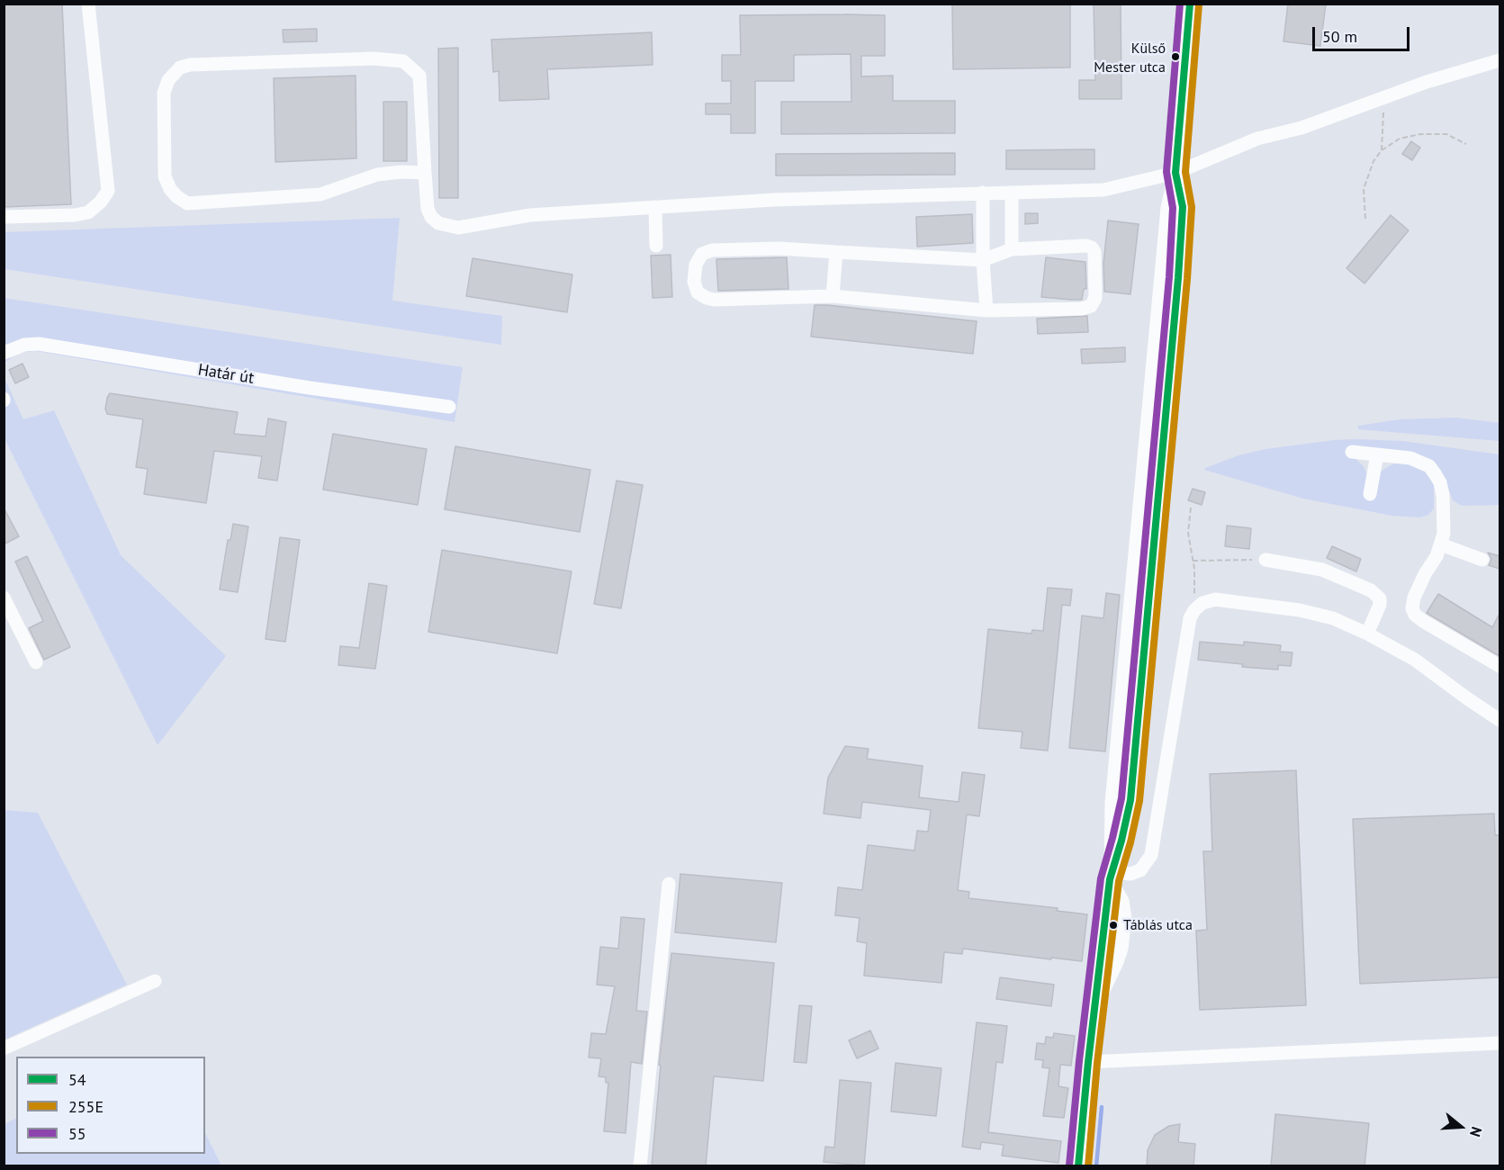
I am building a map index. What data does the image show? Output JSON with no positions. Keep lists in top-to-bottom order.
{
  "streets": {
    "street": ["Határ út"]
  },
  "places": ["Külső Mester utca", "Táblás utca"],
  "lines": ["transit line 54", "transit line 55", "transit line 255E"],
  "legend": ["54", "255E", "55"],
  "scale_bar": "50 m",
  "north": "right"
}
